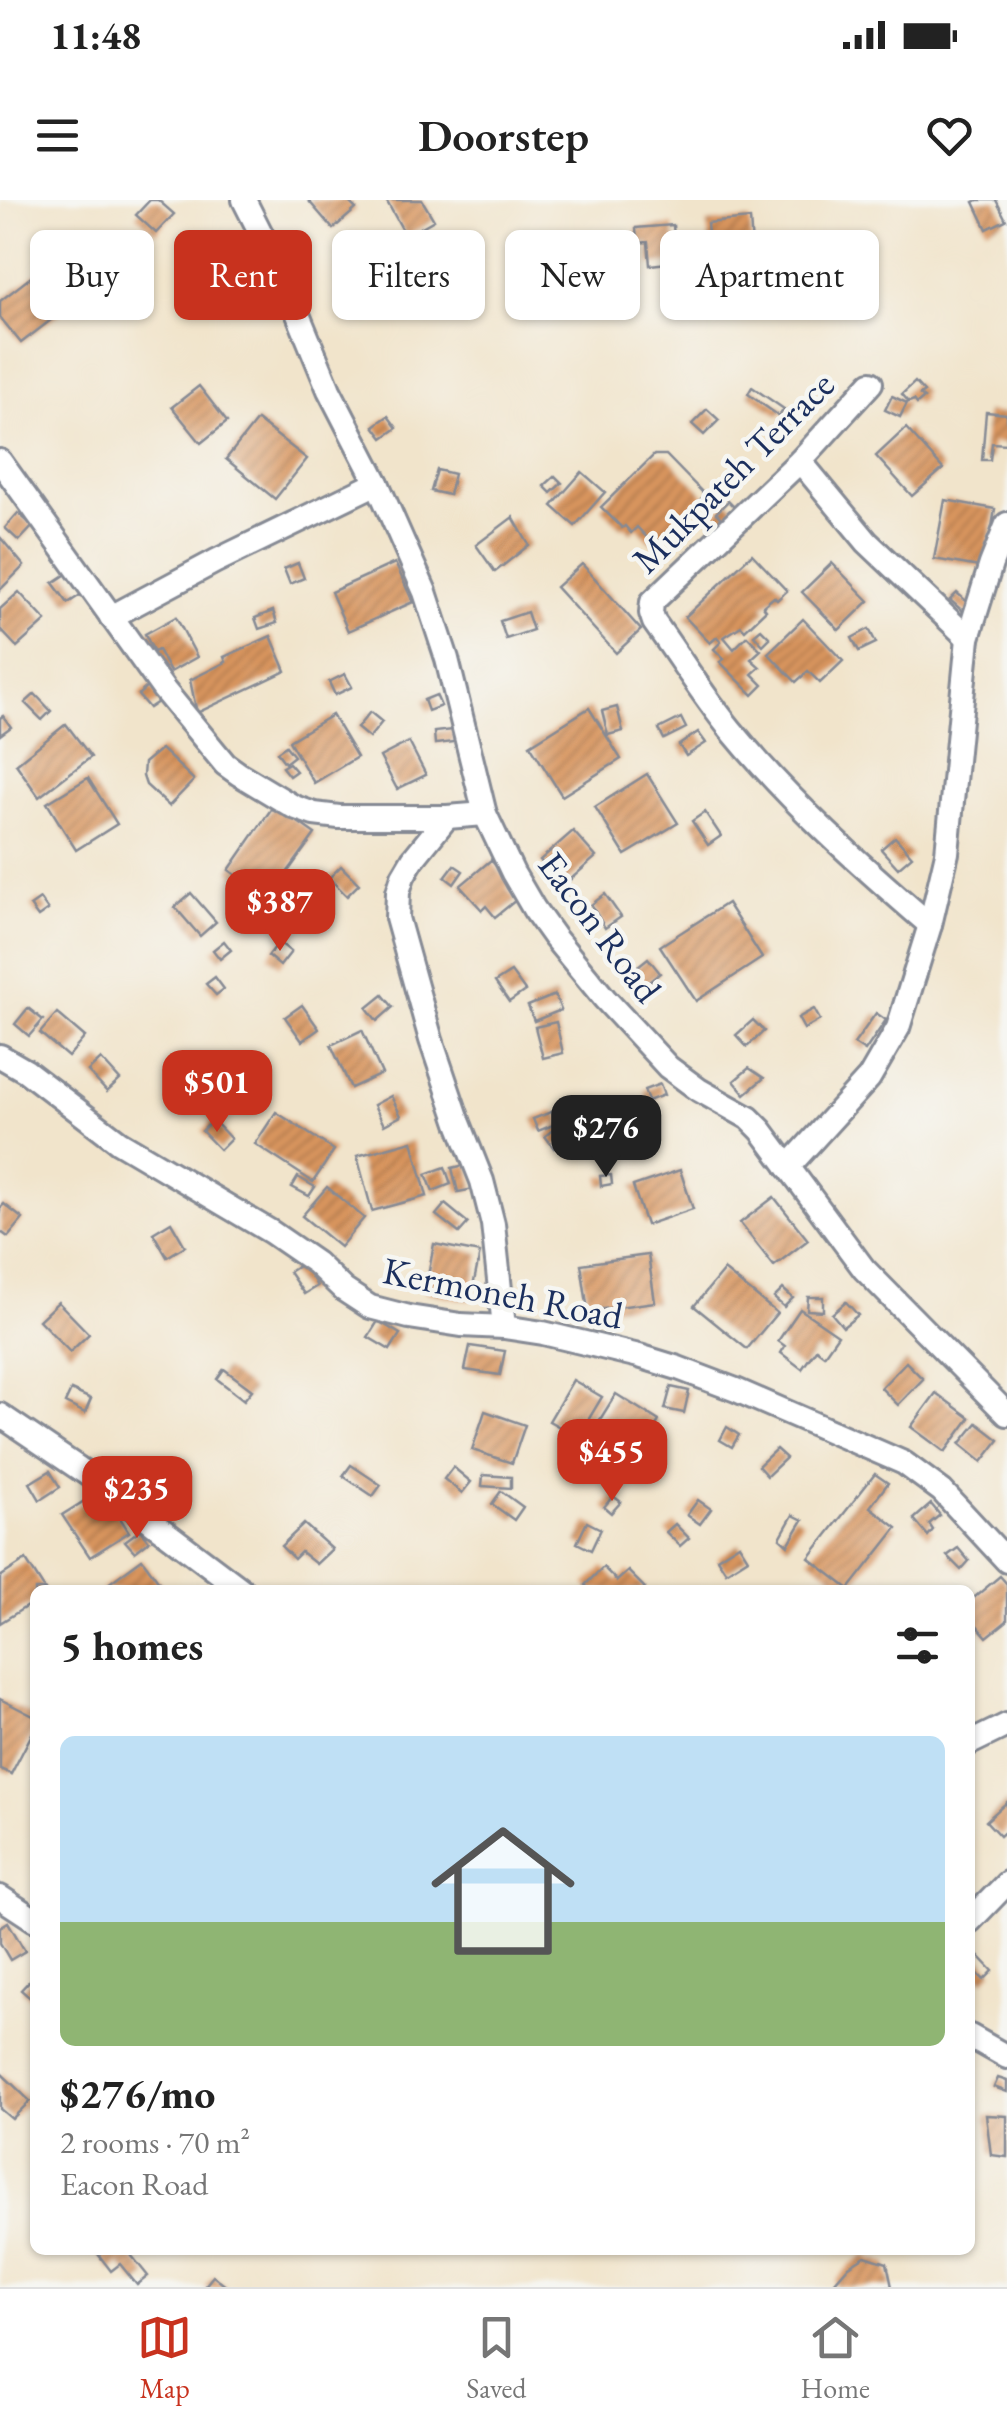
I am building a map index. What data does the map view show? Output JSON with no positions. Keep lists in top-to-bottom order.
{
  "streets": {
    "street": ["Mukpateh Terrace", "Eacon Road", "Kermoneh Road"]
  },
  "page": {
    "status": "11:48",
    "header": "Doorstep",
    "chip": [
      "Buy",
      "Rent",
      "Filters",
      "New",
      "Apartment"
    ],
    "price": [
      "$387",
      "$501",
      "$276",
      "$455",
      "$235"
    ],
    "heading": "5 homes",
    "list": [
      {
        "name": "$276/mo",
        "note": "2 rooms · 70 m² · Eacon Road"
      }
    ],
    "tabs": ["Map", "Saved", "Home"]
  }
}
